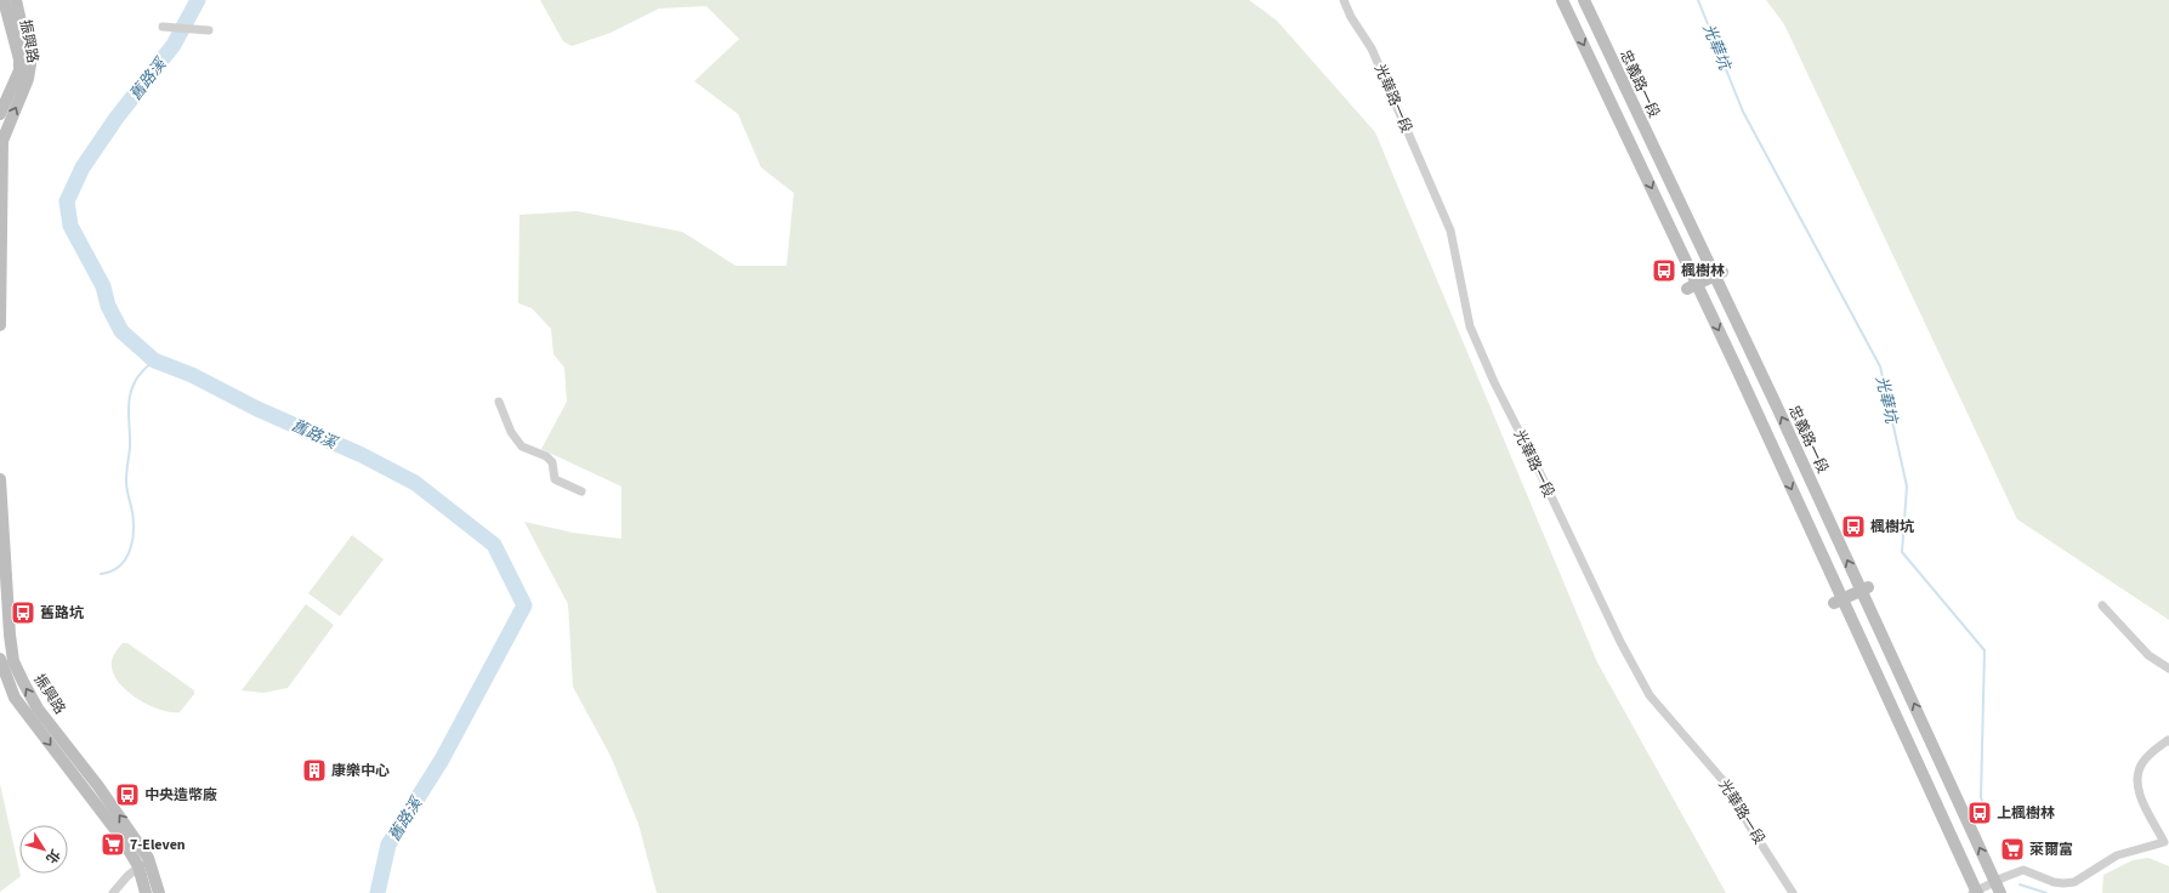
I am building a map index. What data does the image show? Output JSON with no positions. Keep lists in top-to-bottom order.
{
  "streets": {
    "main road": ["振興路", "忠義路一段"],
    "street": ["光華路一段"]
  },
  "water": ["光華坑", "舊路溪"],
  "places": {
    "bus stop": [
      "楓樹林",
      "楓樹坑",
      "舊路坑",
      "中央造幣廠",
      "上楓樹林"
    ],
    "building": ["康樂中心"],
    "supermarket": ["7-Eleven", "萊爾富"]
  },
  "north": "bottom right"
}
